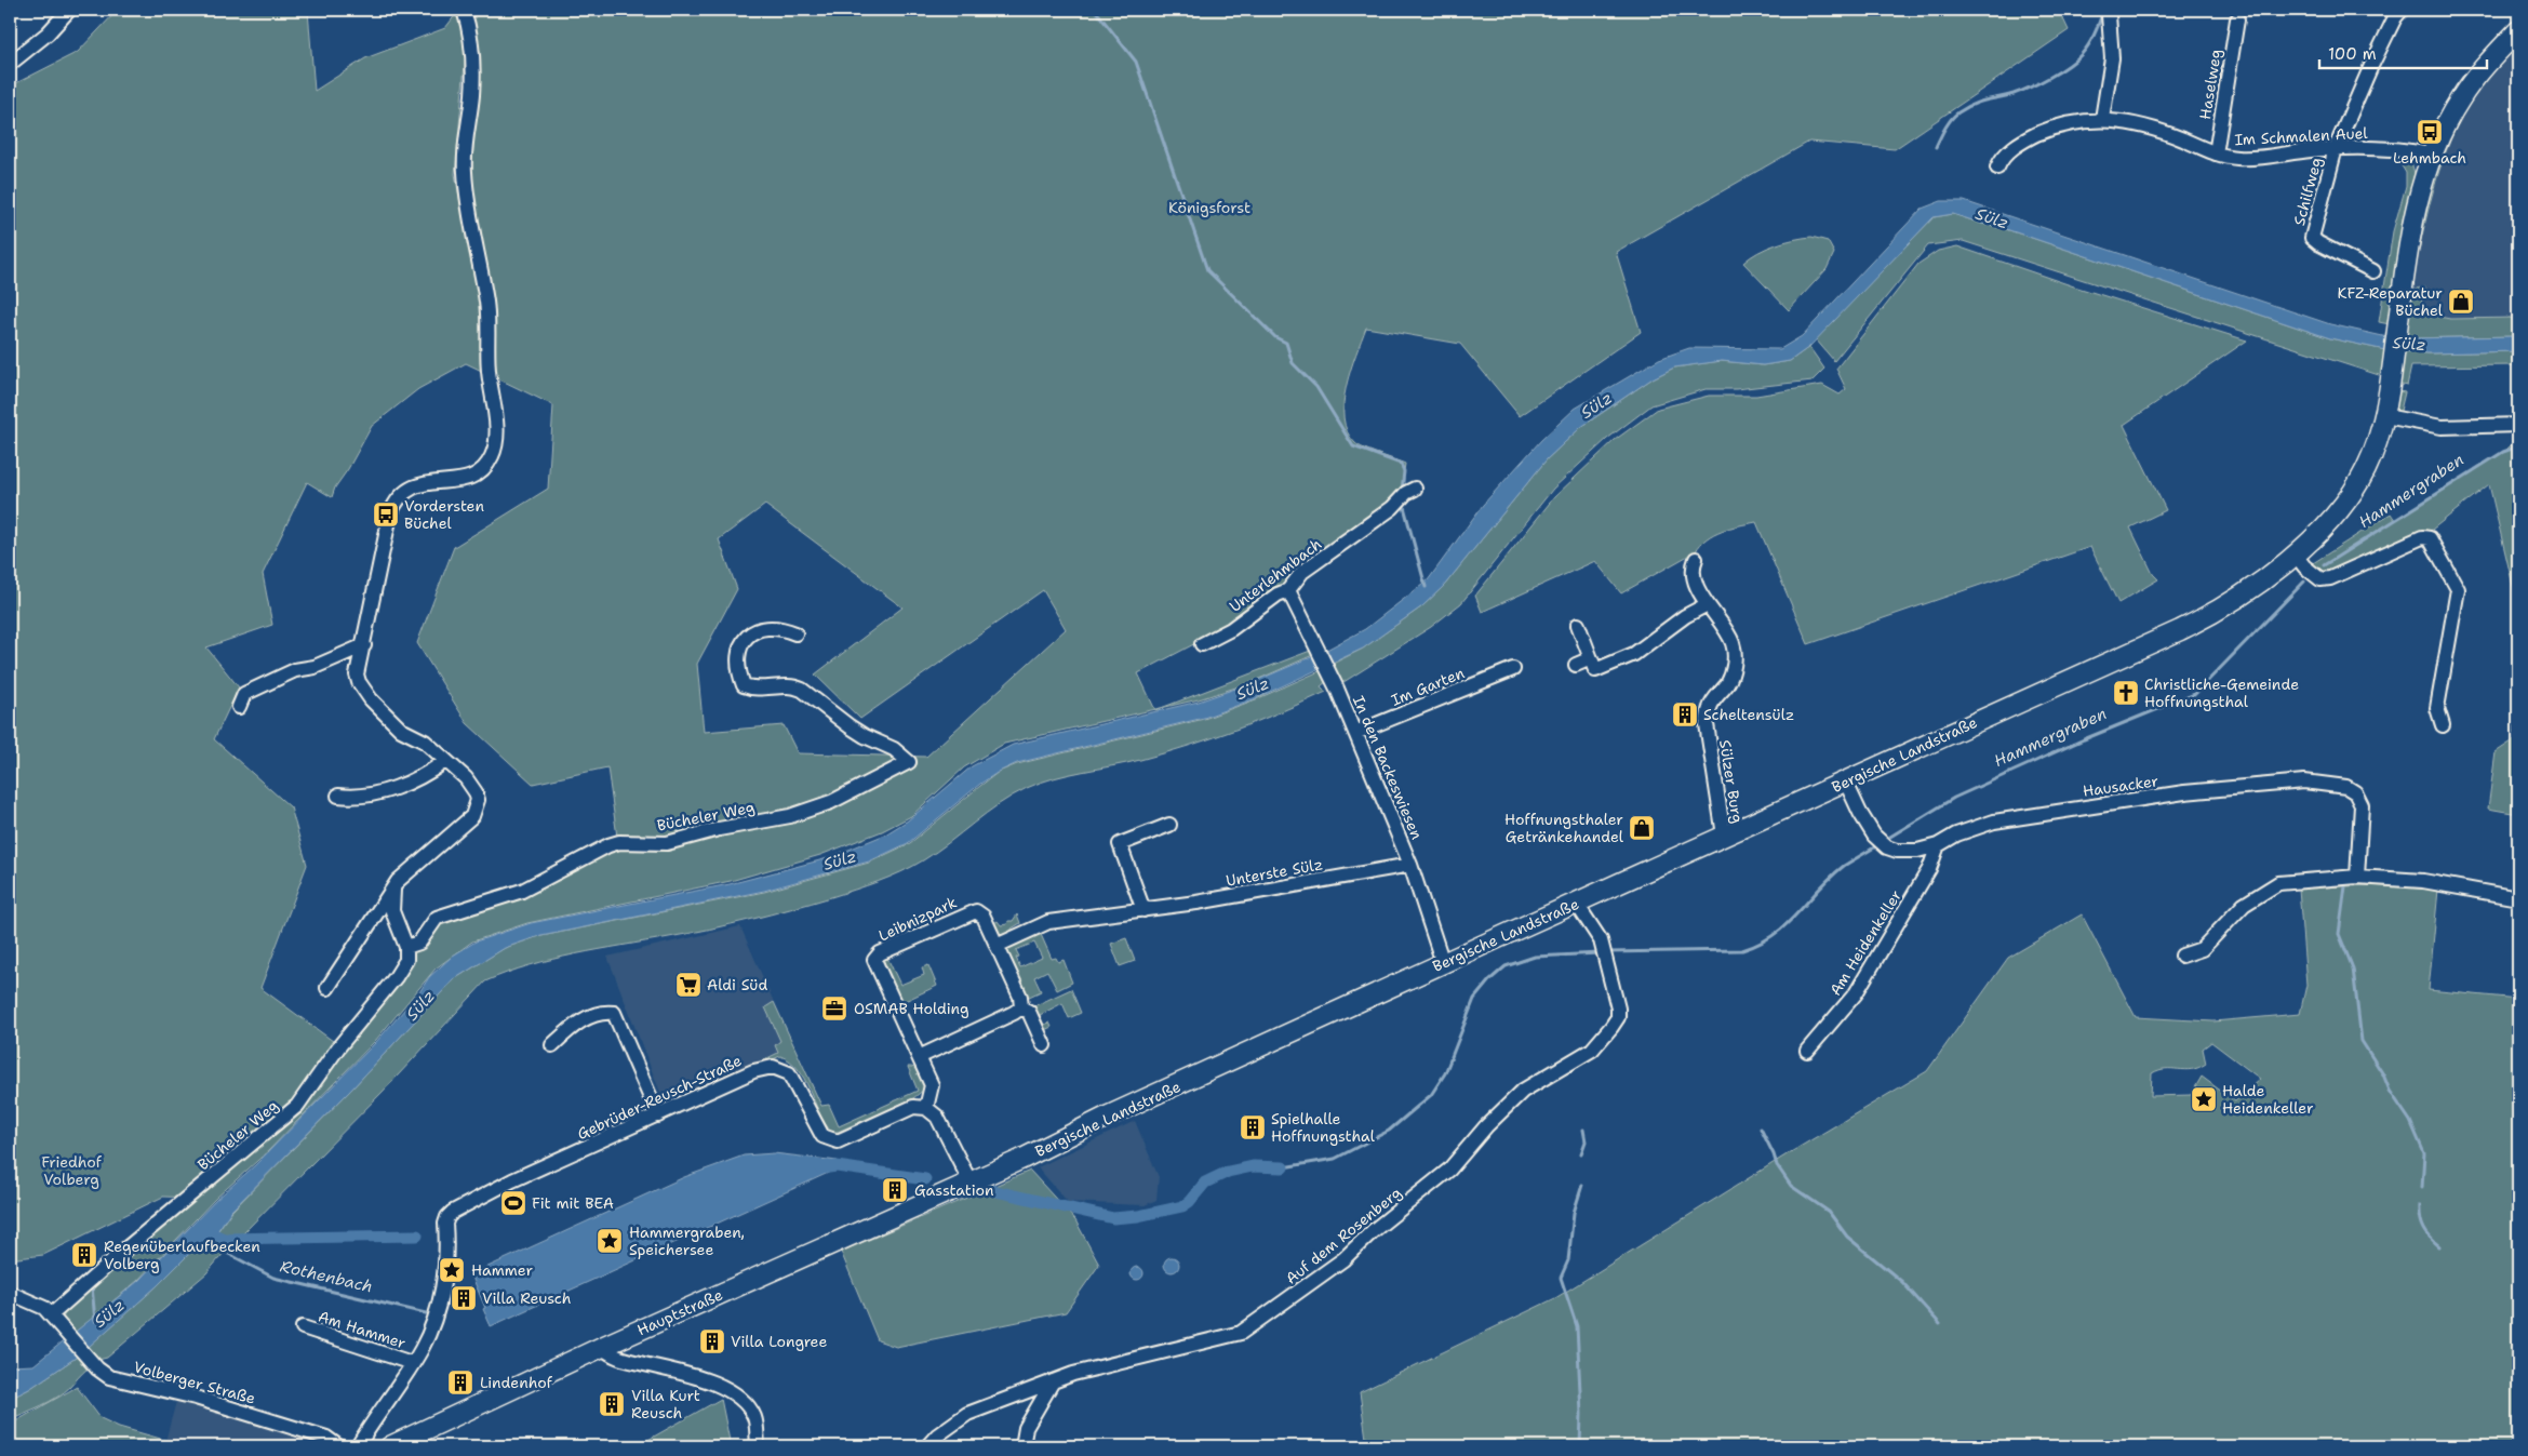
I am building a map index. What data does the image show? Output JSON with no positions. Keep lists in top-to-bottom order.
{
  "streets": {
    "main road": ["Bergische Landstraße", "Hauptstraße"],
    "street": [
      "Haselweg",
      "Im Schmalen Auel",
      "Schilfweg",
      "Unterlehmbach",
      "Im Garten",
      "In den Backeswiesen",
      "Sülzer Burg",
      "Hausacker",
      "Bücheler Weg",
      "Unterste Sülz",
      "Leibnizpark",
      "Am Heidenkeller",
      "Gebrüder-Reusch-Straße",
      "Auf dem Rosenberg",
      "Am Hammer",
      "Volberger Straße"
    ]
  },
  "crossings": [
    ["Haselweg", "Im Schmalen Auel"],
    ["Im Schmalen Auel", "Schilfweg"],
    ["Im Schmalen Auel", "Bergische Landstraße"],
    ["Unterlehmbach", "In den Backeswiesen"],
    ["Im Garten", "In den Backeswiesen"],
    ["Bergische Landstraße", "In den Backeswiesen"],
    ["Bergische Landstraße", "Sülzer Burg"],
    ["Bergische Landstraße", "Hausacker"],
    ["Bergische Landstraße", "Auf dem Rosenberg"],
    ["Bergische Landstraße", "Hauptstraße"],
    ["In den Backeswiesen", "Unterste Sülz"],
    ["Hausacker", "Am Heidenkeller"],
    ["Bücheler Weg", "Volberger Straße"],
    ["Unterste Sülz", "Leibnizpark"],
    ["Leibnizpark", "Gebrüder-Reusch-Straße"],
    ["Gebrüder-Reusch-Straße", "Am Hammer"]
  ],
  "water": ["Sülz", "Hammergraben", "Rothenbach"],
  "parks": ["Königsforst", "Friedhof Volberg"],
  "places": {
    "bus stop": ["Lehmbach", "Vordersten Büchel"],
    "shop": ["KFZ-Reparatur Büchel", "Hoffnungsthaler Getränkehandel"],
    "church": ["Christliche-Gemeinde Hoffnungsthal"],
    "building": [
      "Scheltensülz",
      "Spielhalle Hoffnungsthal",
      "Gasstation",
      "Regenüberlaufbecken Volberg",
      "Villa Reusch",
      "Villa Longree",
      "Lindenhof",
      "Villa Kurt Reusch"
    ],
    "supermarket": ["Aldi Süd"],
    "office": ["OSMAB Holding"],
    "place": ["Halde Heidenkeller", "Hammergraben, Speichersee", "Hammer"],
    "sports": ["Fit mit BEA"]
  },
  "scale_bar": "100 m"
}
